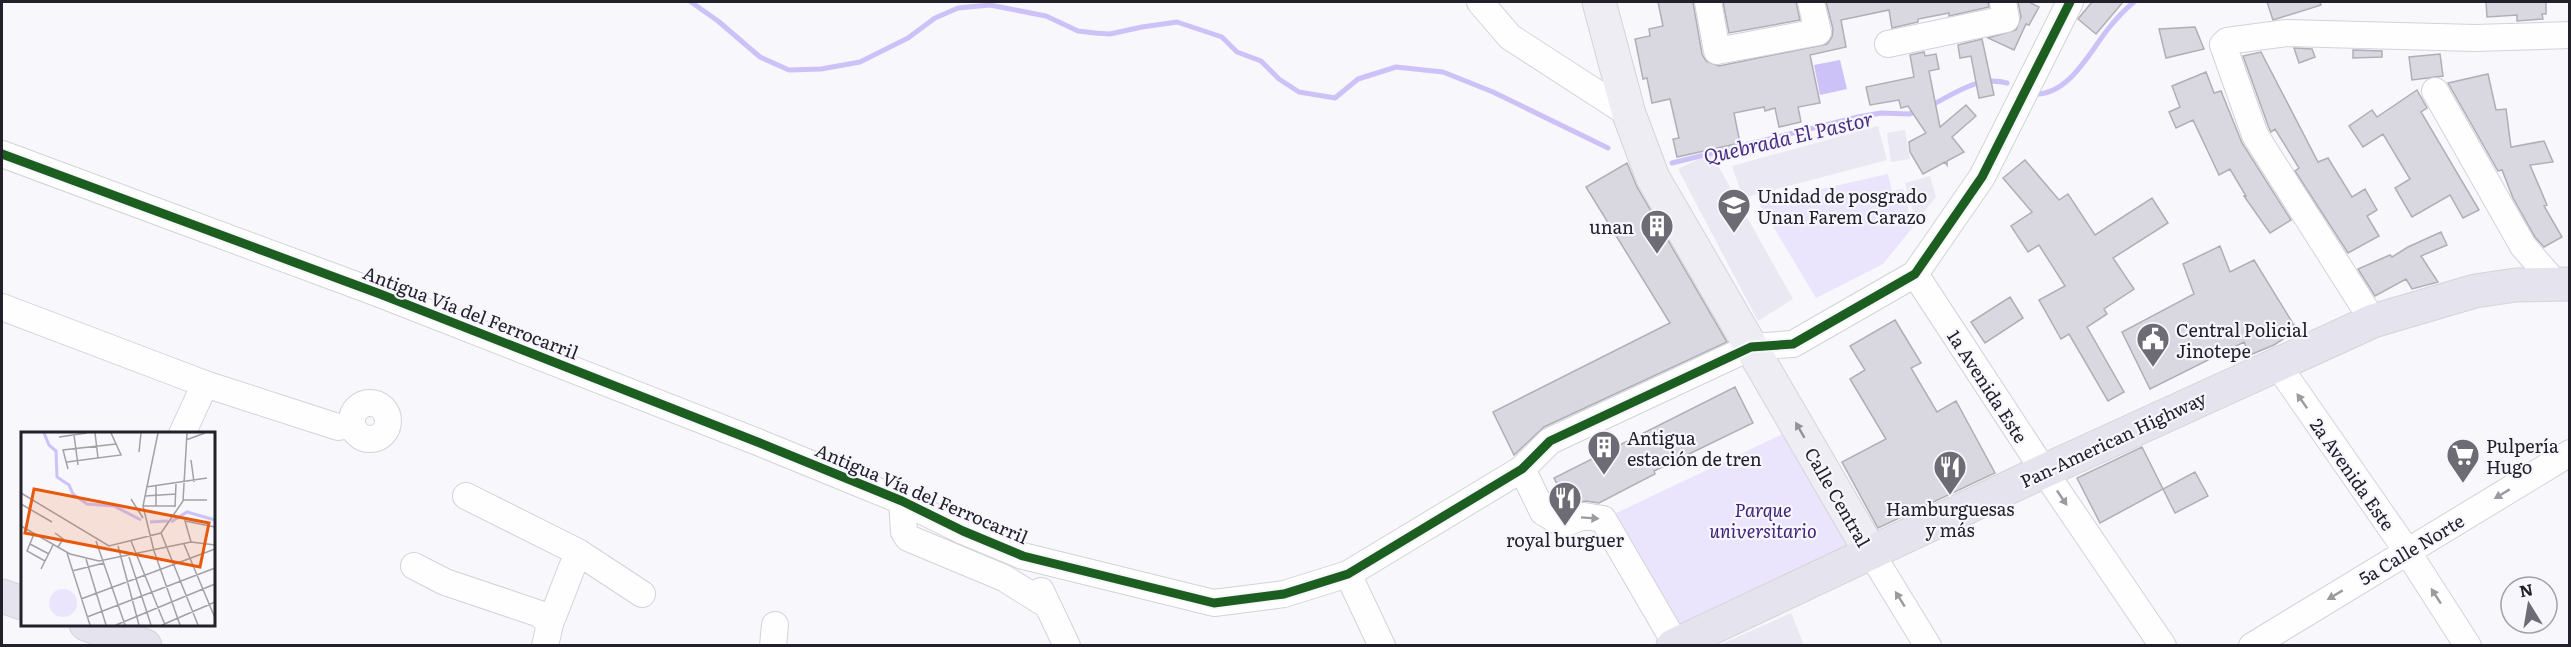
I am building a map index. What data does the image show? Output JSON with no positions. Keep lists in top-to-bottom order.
{
  "streets": {
    "highway": ["Pan-American Highway"],
    "main road": ["Calle Central"],
    "street": [
      "Antigua Vía del Ferrocarril",
      "1a Avenida Este",
      "2a Avenida Este",
      "5a Calle Norte"
    ]
  },
  "crossings": [
    ["Antigua Vía del Ferrocarril", "1a Avenida Este"],
    ["Antigua Vía del Ferrocarril", "Calle Central"],
    ["1a Avenida Este", "Pan-American Highway"],
    ["Pan-American Highway", "2a Avenida Este"],
    ["Pan-American Highway", "Calle Central"],
    ["2a Avenida Este", "5a Calle Norte"]
  ],
  "one_way": [
    "1a Avenida Este",
    "2a Avenida Este",
    "Calle Central",
    "5a Calle Norte"
  ],
  "water": ["Quebrada El Pastor"],
  "parks": ["Parque universitario"],
  "places": {
    "school or university": ["Unidad de posgrado Unan Farem Carazo"],
    "building": ["unan", "Antigua estación de tren"],
    "public building": ["Central Policial Jinotepe"],
    "supermarket": ["Pulpería Hugo"],
    "restaurant": ["Hamburguesas y más", "royal burguer"]
  },
  "north": "top"
}
